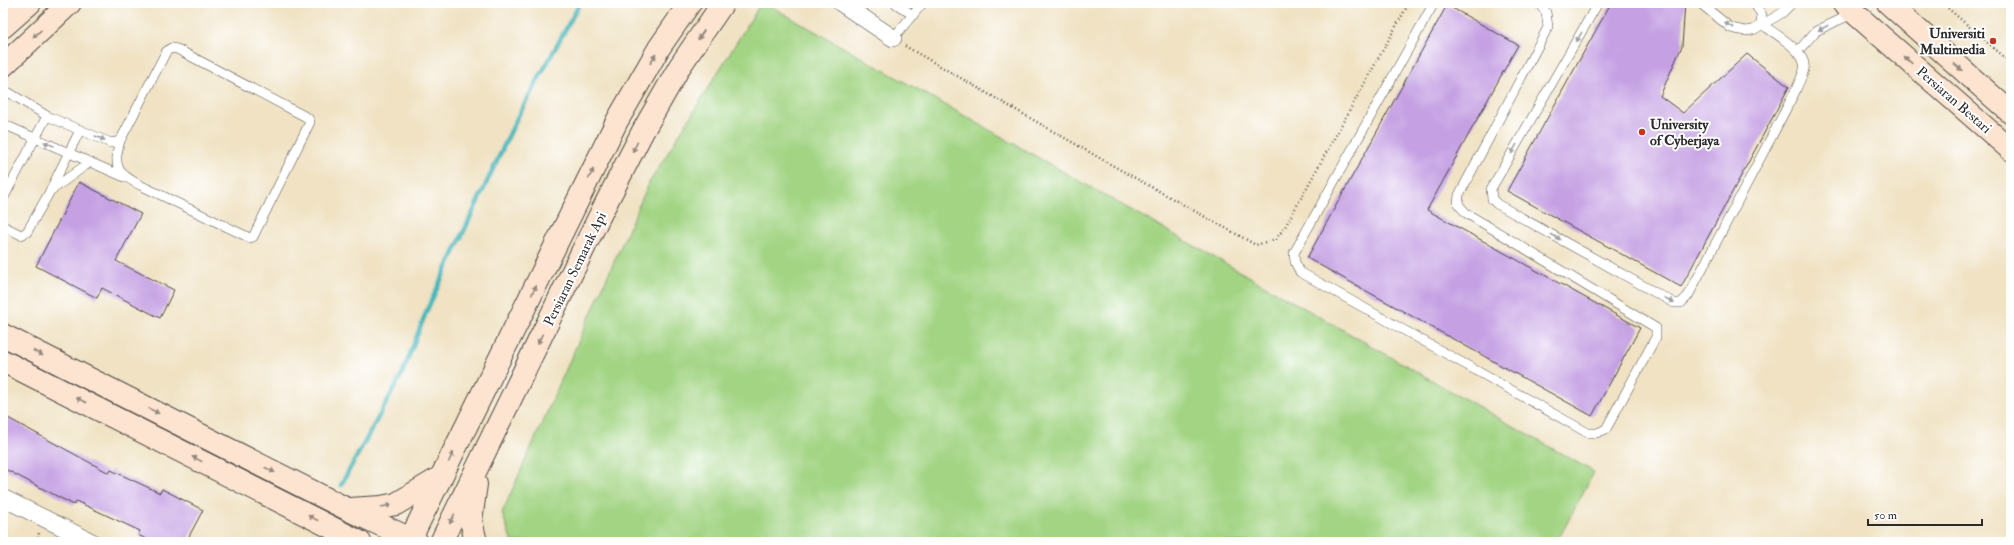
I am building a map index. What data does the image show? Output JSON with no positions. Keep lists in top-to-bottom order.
{
  "streets": {
    "main road": ["Persiaran Bestari", "Persiaran Semarak Api"]
  },
  "places": ["Universiti Multimedia", "University of Cyberjaya"],
  "scale_bar": "50 m"
}
